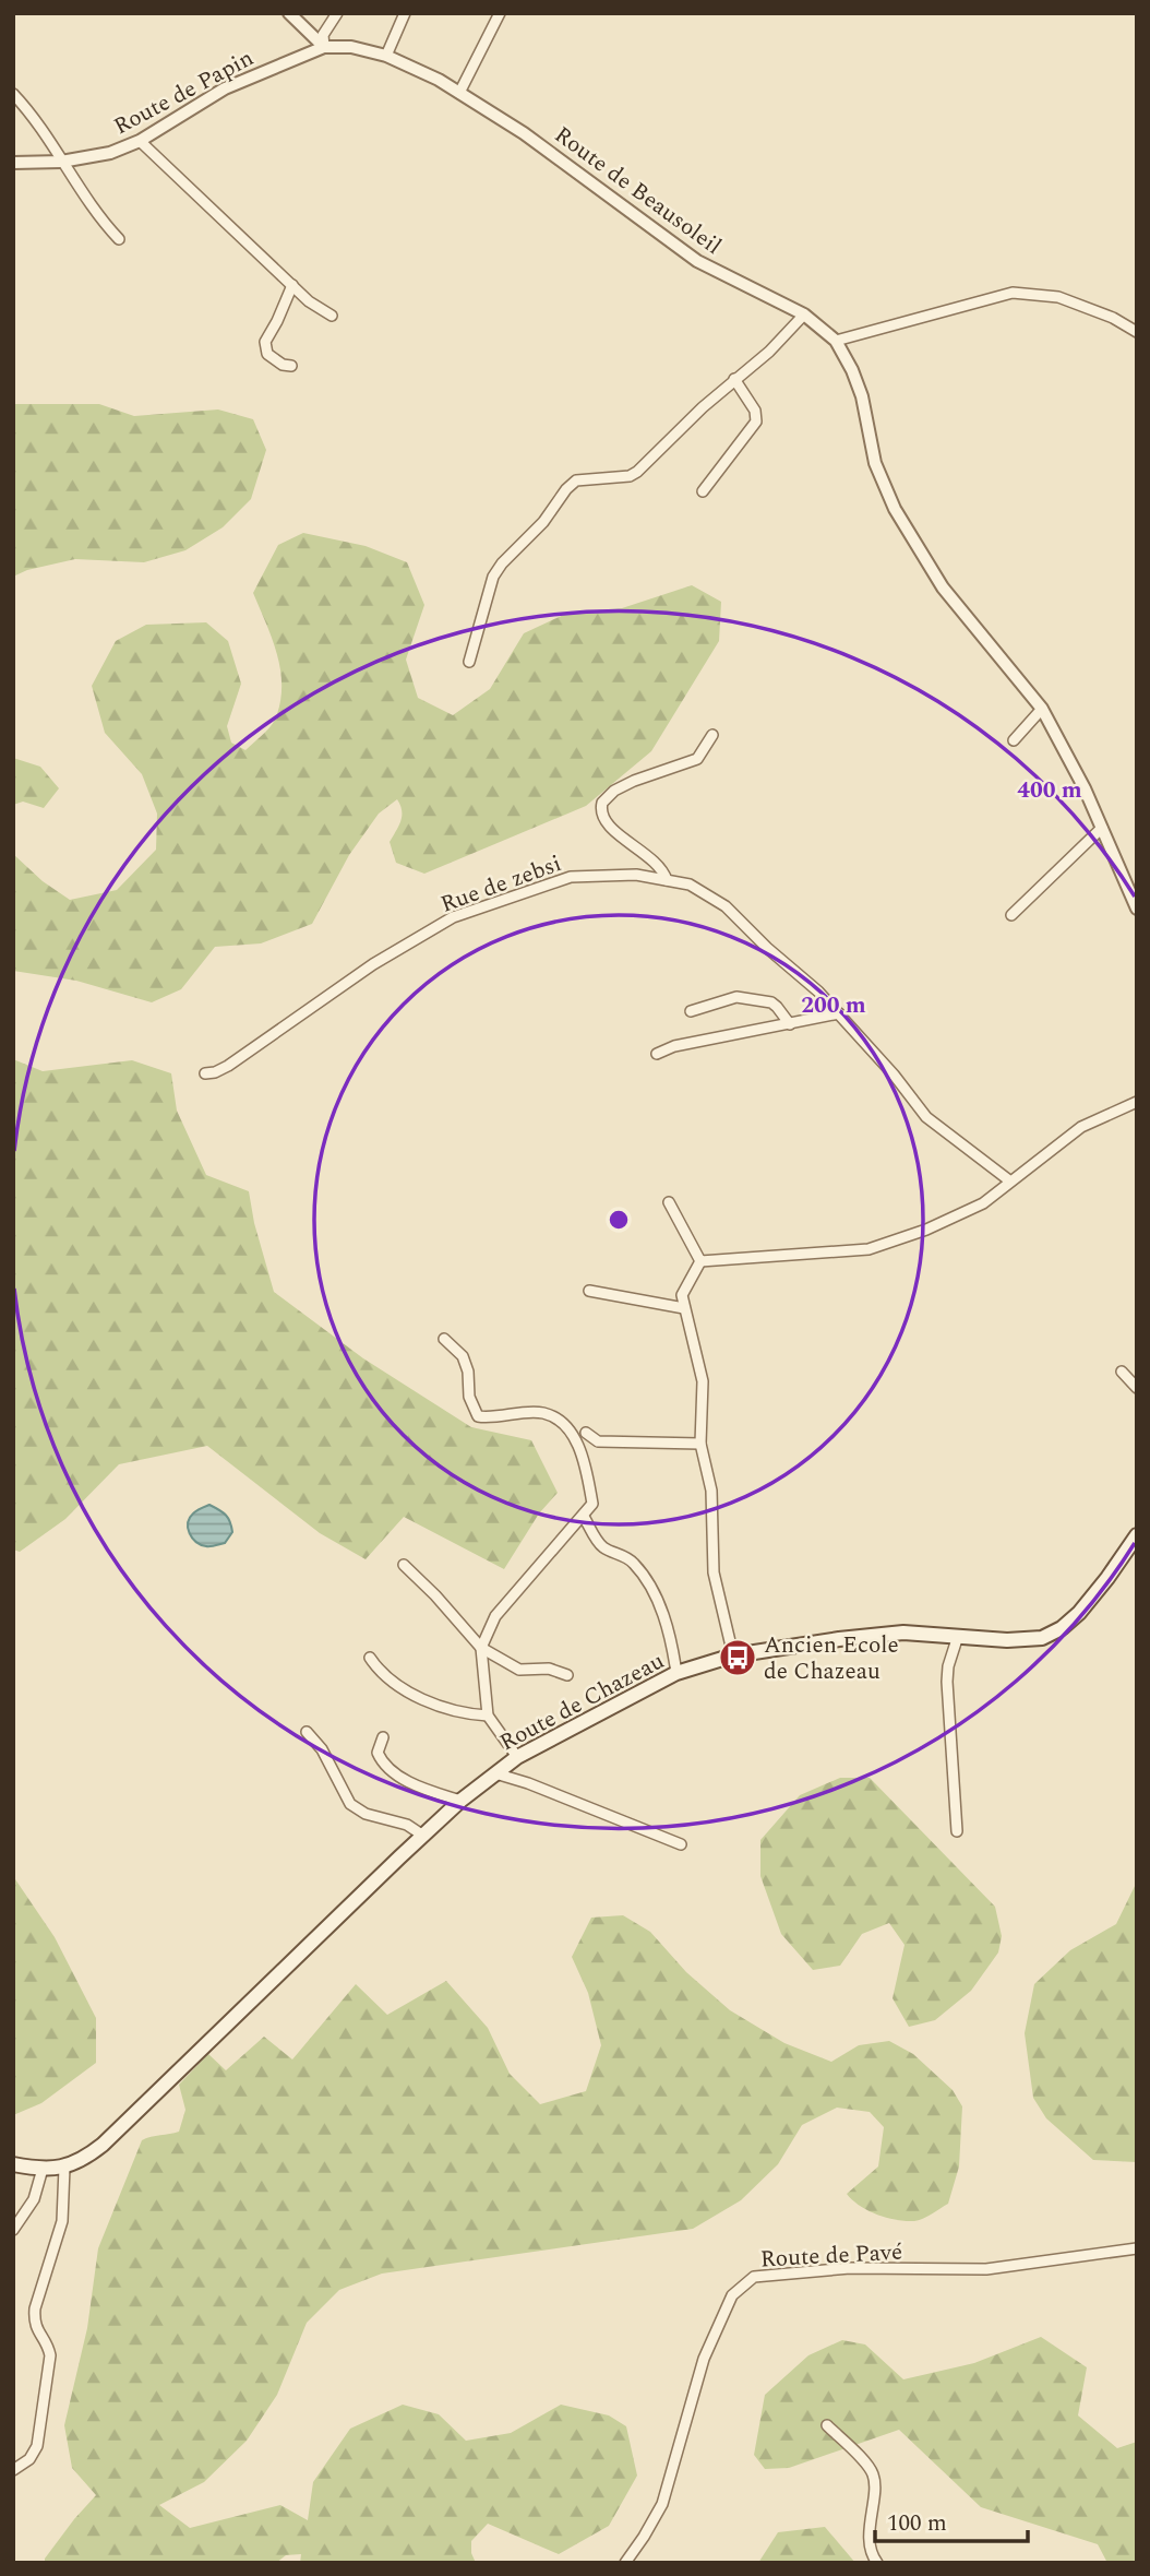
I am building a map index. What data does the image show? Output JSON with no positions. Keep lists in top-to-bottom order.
{
  "streets": {
    "main road": ["Route de Chazeau"],
    "street": [
      "Route de Papin",
      "Route de Beausoleil",
      "Rue de zebsi",
      "Route de Pavé"
    ]
  },
  "crossings": [
    ["Route de Papin", "Route de Beausoleil"]
  ],
  "places": {
    "bus stop": ["Ancien Ecole de Chazeau"]
  },
  "scale_bar": "100 m",
  "rings": ["400 m", "200 m"]
}
